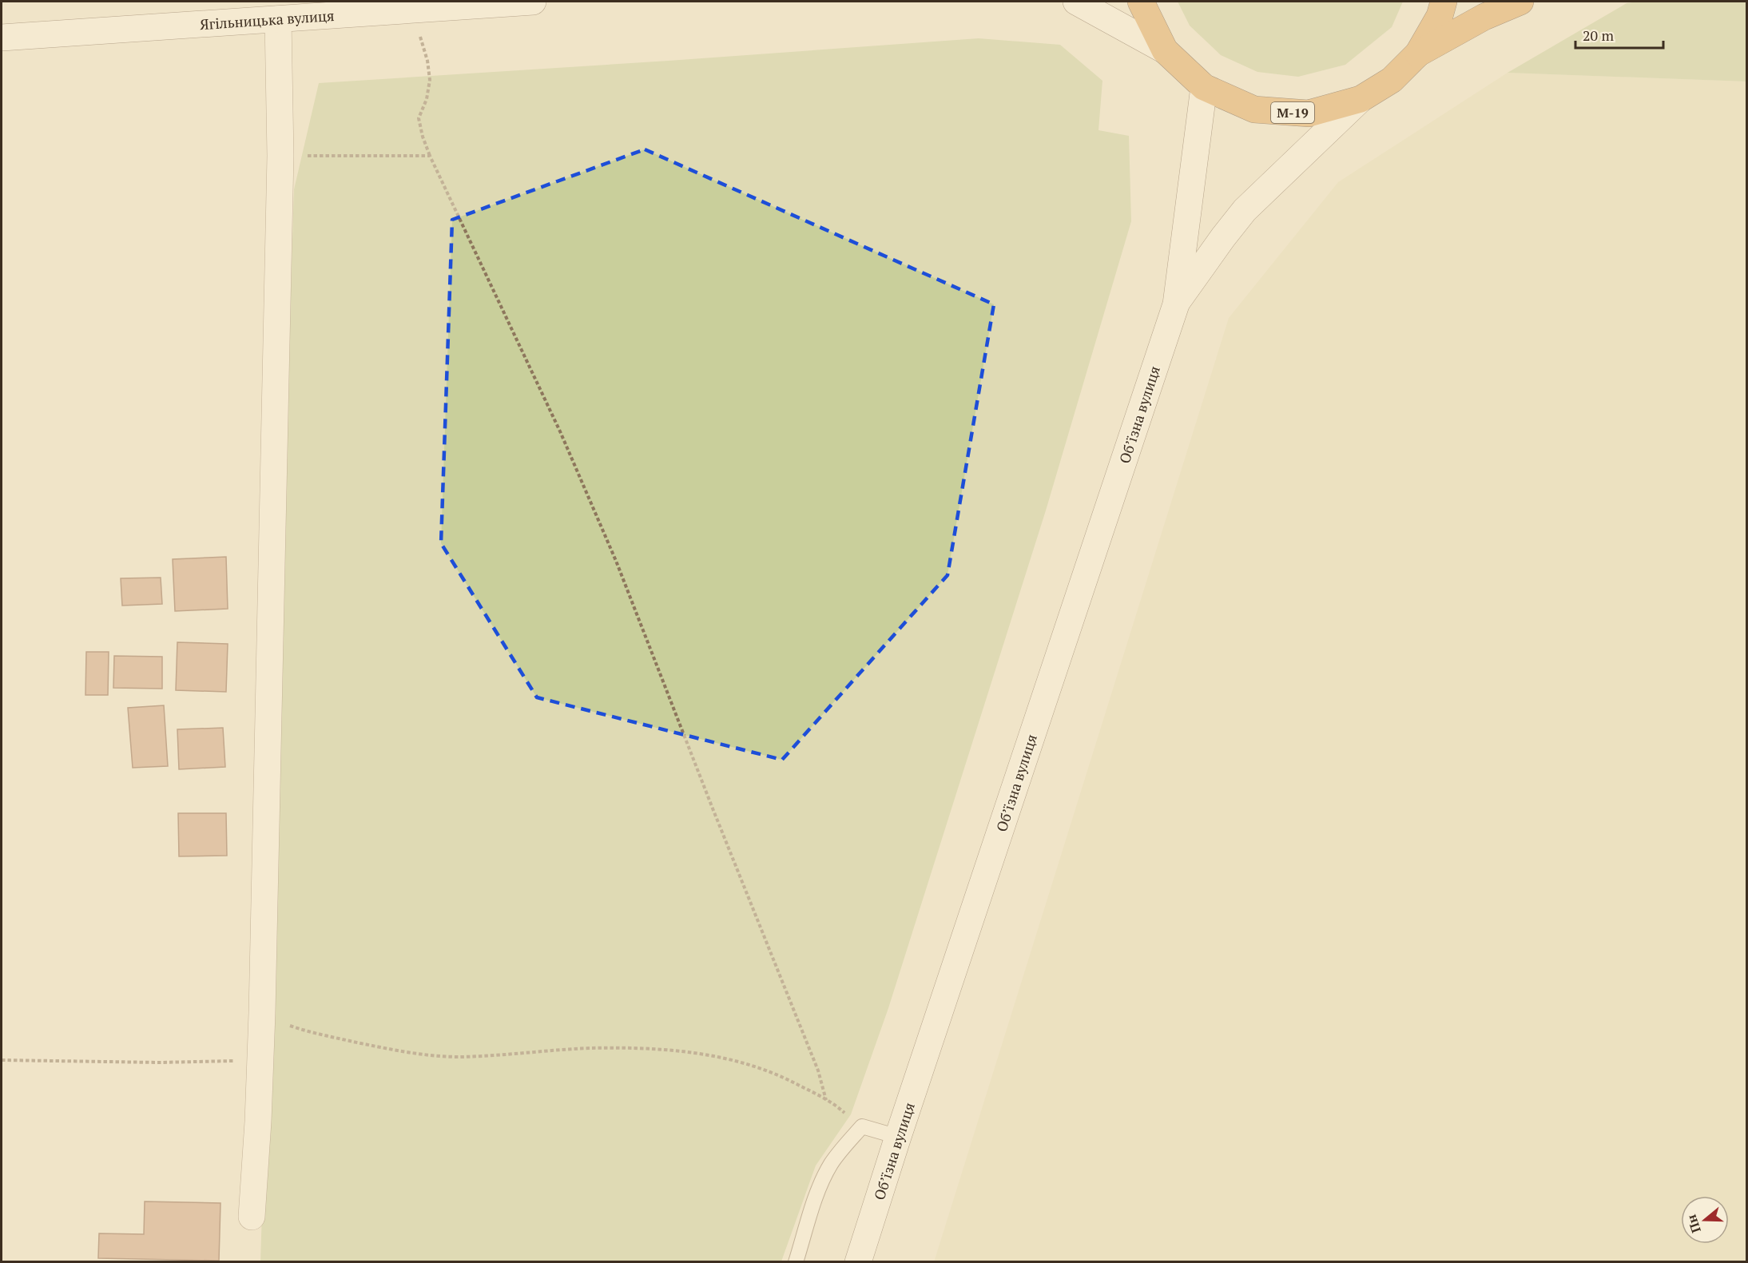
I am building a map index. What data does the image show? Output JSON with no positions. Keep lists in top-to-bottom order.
{
  "streets": {
    "highway": ["М-19"],
    "main road": ["Ягільницька вулиця", "Обʼїзна вулиця"]
  },
  "scale_bar": "20 m",
  "north": "left"
}
